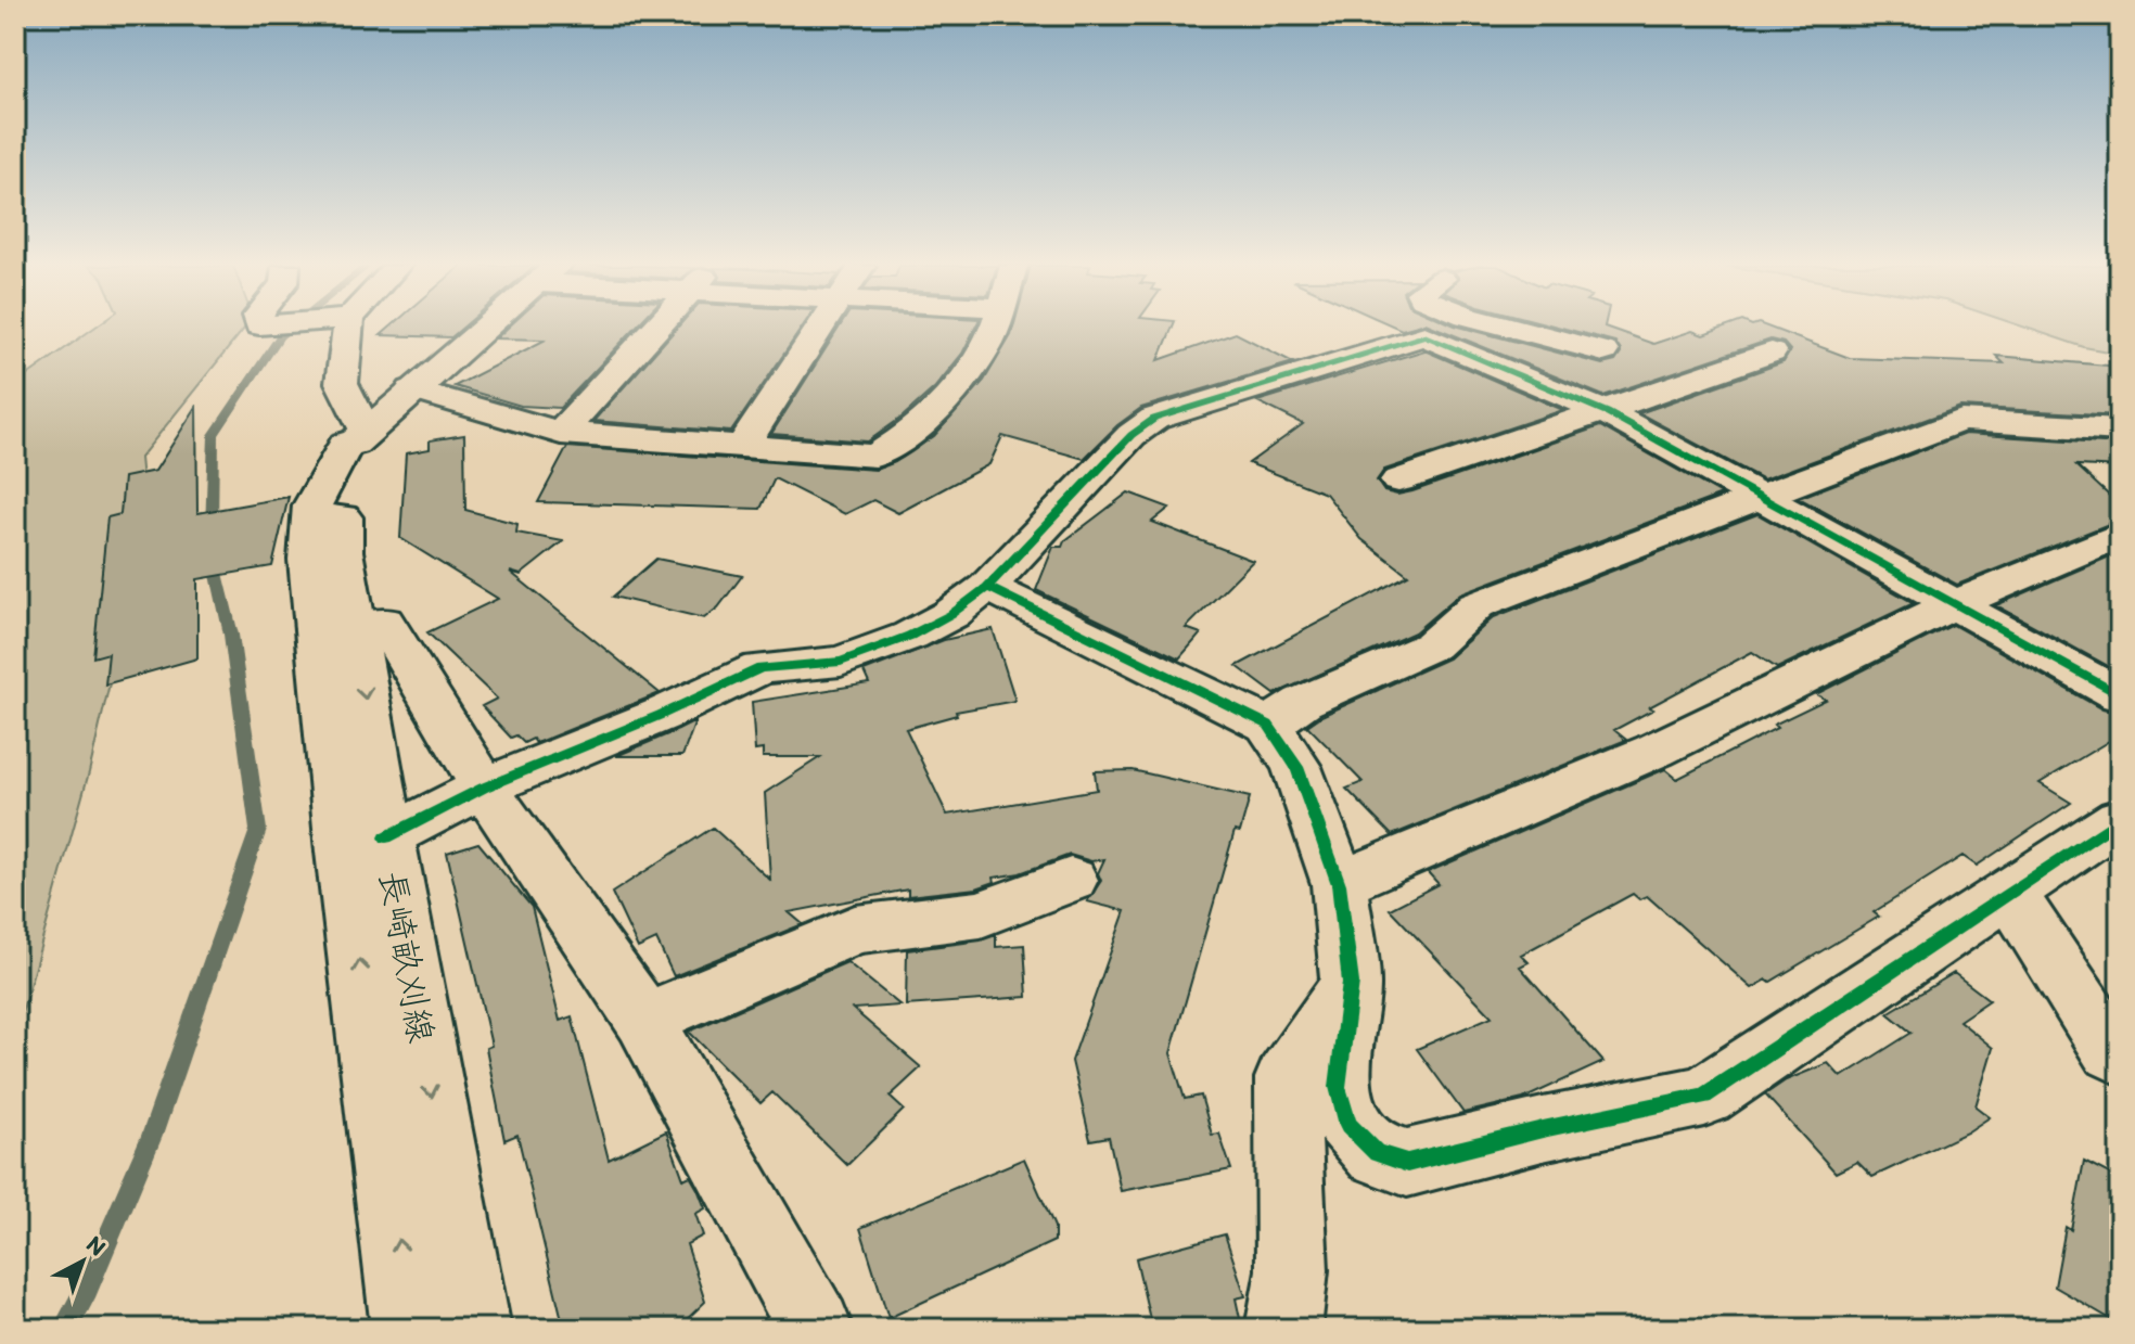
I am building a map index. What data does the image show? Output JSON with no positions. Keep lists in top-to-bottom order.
{
  "streets": {
    "main road": ["長崎畝刈線"]
  },
  "north": "top right"
}
